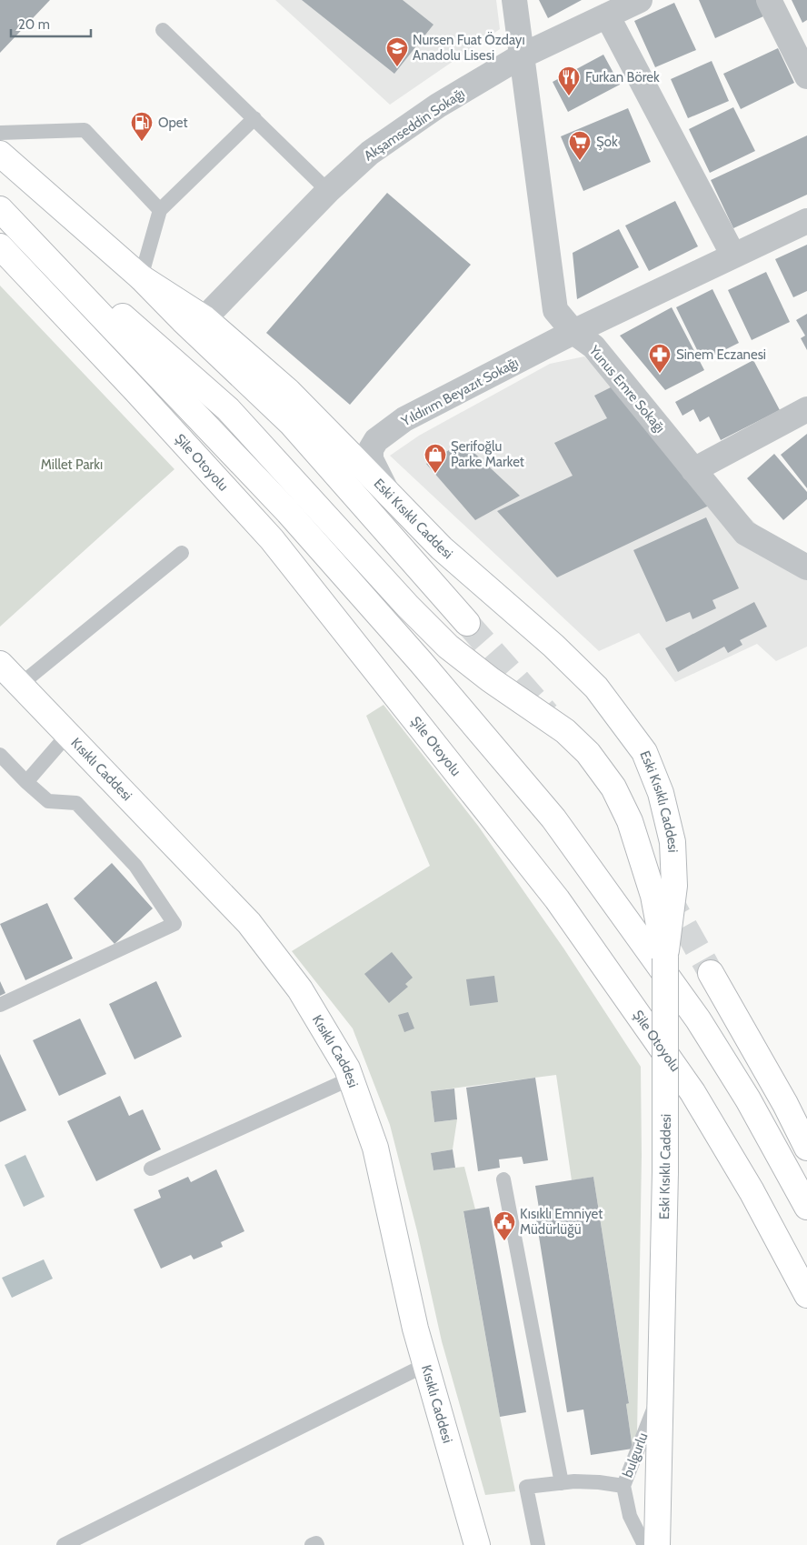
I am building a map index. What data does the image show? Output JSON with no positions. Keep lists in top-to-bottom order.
{
  "streets": {
    "main road": ["Şile Otoyolu", "Eski Kısıklı Caddesi", "Kısıklı Caddesi"],
    "street": ["Akşamseddin Sokağı", "Yunus Emre Sokağı", "Yıldırım Beyazıt Sokağı"],
    "lane": ["bulgurlu"]
  },
  "crossings": [
    ["Akşamseddin Sokağı", "Yunus Emre Sokağı"],
    ["Akşamseddin Sokağı", "Eski Kısıklı Caddesi"],
    ["Yunus Emre Sokağı", "Yıldırım Beyazıt Sokağı"],
    ["Yıldırım Beyazıt Sokağı", "Eski Kısıklı Caddesi"],
    ["Eski Kısıklı Caddesi", "bulgurlu"]
  ],
  "parks": ["Millet Parkı"],
  "places": {
    "school or university": ["Nursen Fuat Özdayı Anadolu Lisesi"],
    "restaurant": ["Furkan Börek"],
    "fuel station": ["Opet"],
    "supermarket": ["Şok"],
    "pharmacy": ["Sinem Eczanesi"],
    "shop": ["Şerifoğlu Parke Market"],
    "public building": ["Kısıklı Emniyet Müdürlüğü"]
  },
  "scale_bar": "20 m"
}
